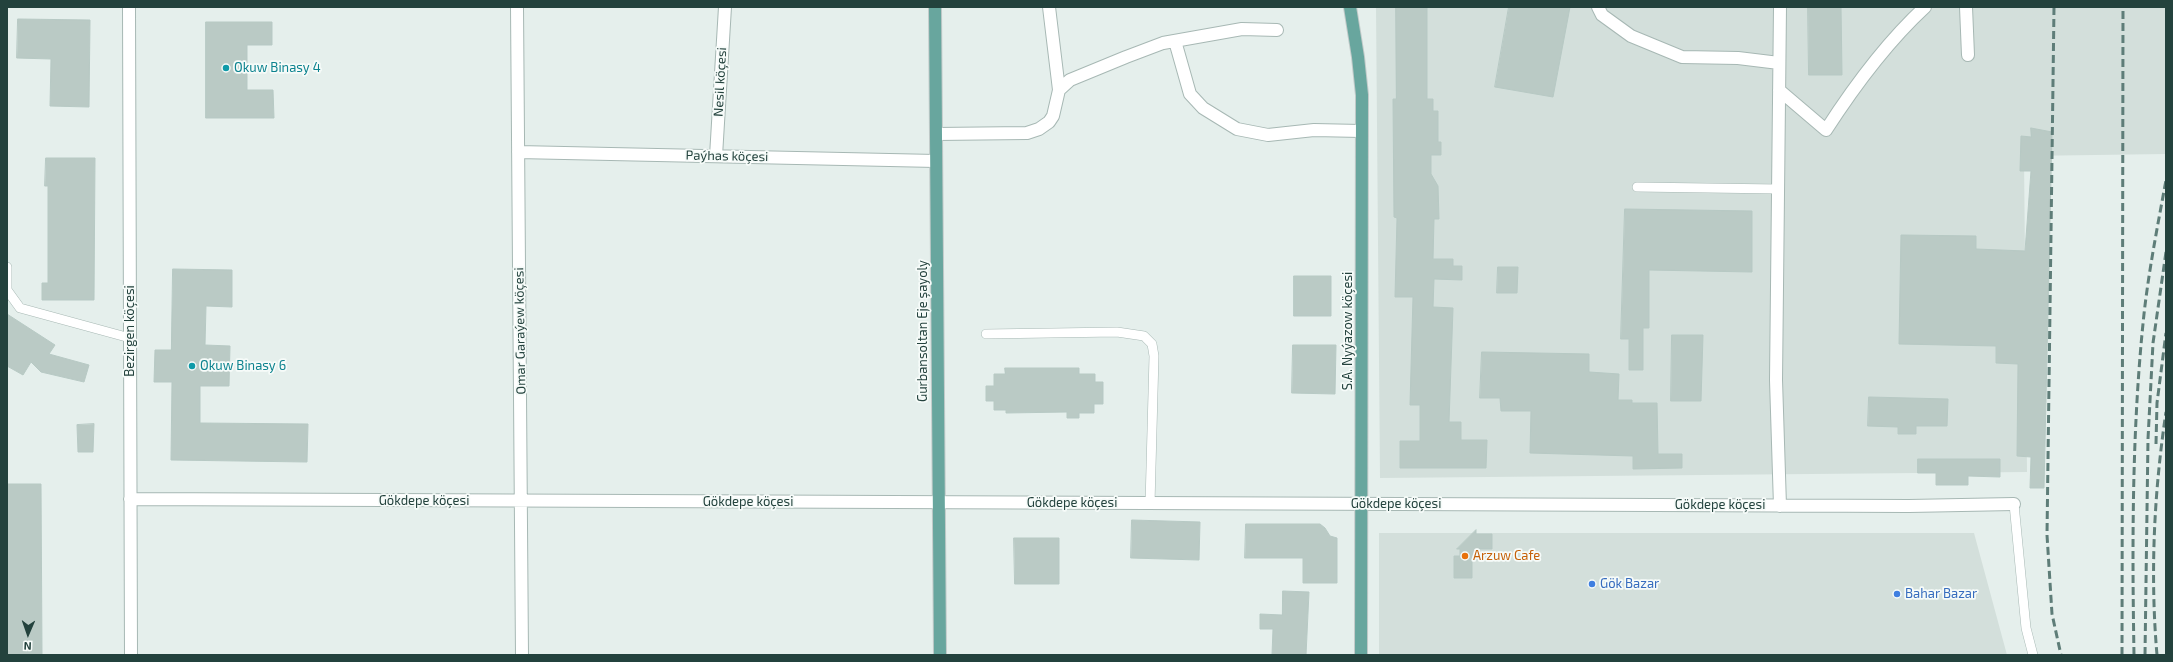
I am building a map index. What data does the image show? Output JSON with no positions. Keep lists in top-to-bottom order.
{
  "streets": {
    "main road": ["Gurbansoltan Eje şayoly", "S.A. Nyýazow köçesi"],
    "street": [
      "Nesil köçesi",
      "Paýhas köçesi",
      "Bezirgen köçesi",
      "Omar Garaýew köçesi",
      "Gökdepe köçesi"
    ]
  },
  "crossings": [
    ["Nesil köçesi", "Paýhas köçesi"],
    ["Paýhas köçesi", "Omar Garaýew köçesi"],
    ["Paýhas köçesi", "Gurbansoltan Eje şayoly"],
    ["Bezirgen köçesi", "Gökdepe köçesi"],
    ["Omar Garaýew köçesi", "Gökdepe köçesi"],
    ["Gurbansoltan Eje şayoly", "Gökdepe köçesi"],
    ["S.A. Nyýazow köçesi", "Gökdepe köçesi"]
  ],
  "places": [
    "Okuw Binasy 4",
    "Okuw Binasy 6",
    "Arzuw Cafe",
    "Gök Bazar",
    "Bahar Bazar"
  ],
  "north": "bottom"
}
